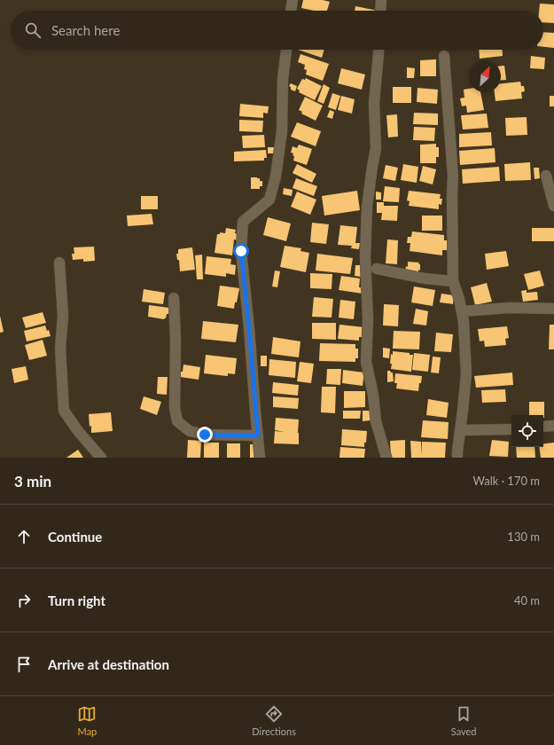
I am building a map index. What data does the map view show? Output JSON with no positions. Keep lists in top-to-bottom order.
{
  "north": "top right",
  "page": {
    "search": "Search here",
    "heading": ["3 min", "Walk · 170 m"],
    "list": [
      ["Continue", "130 m"],
      ["Turn right", "40 m"],
      "Arrive at destination"
    ],
    "nav": ["Map", "Directions", "Saved"]
  }
}
